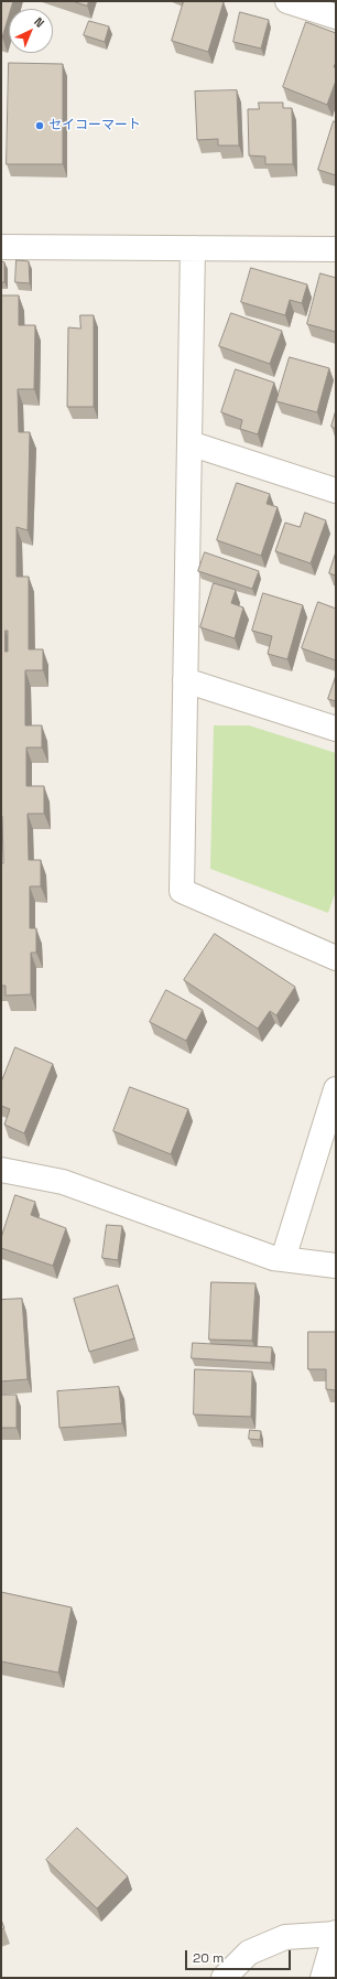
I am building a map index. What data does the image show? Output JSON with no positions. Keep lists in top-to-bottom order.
{
  "places": ["セイコーマート"],
  "scale_bar": "20 m",
  "north": "top right"
}
